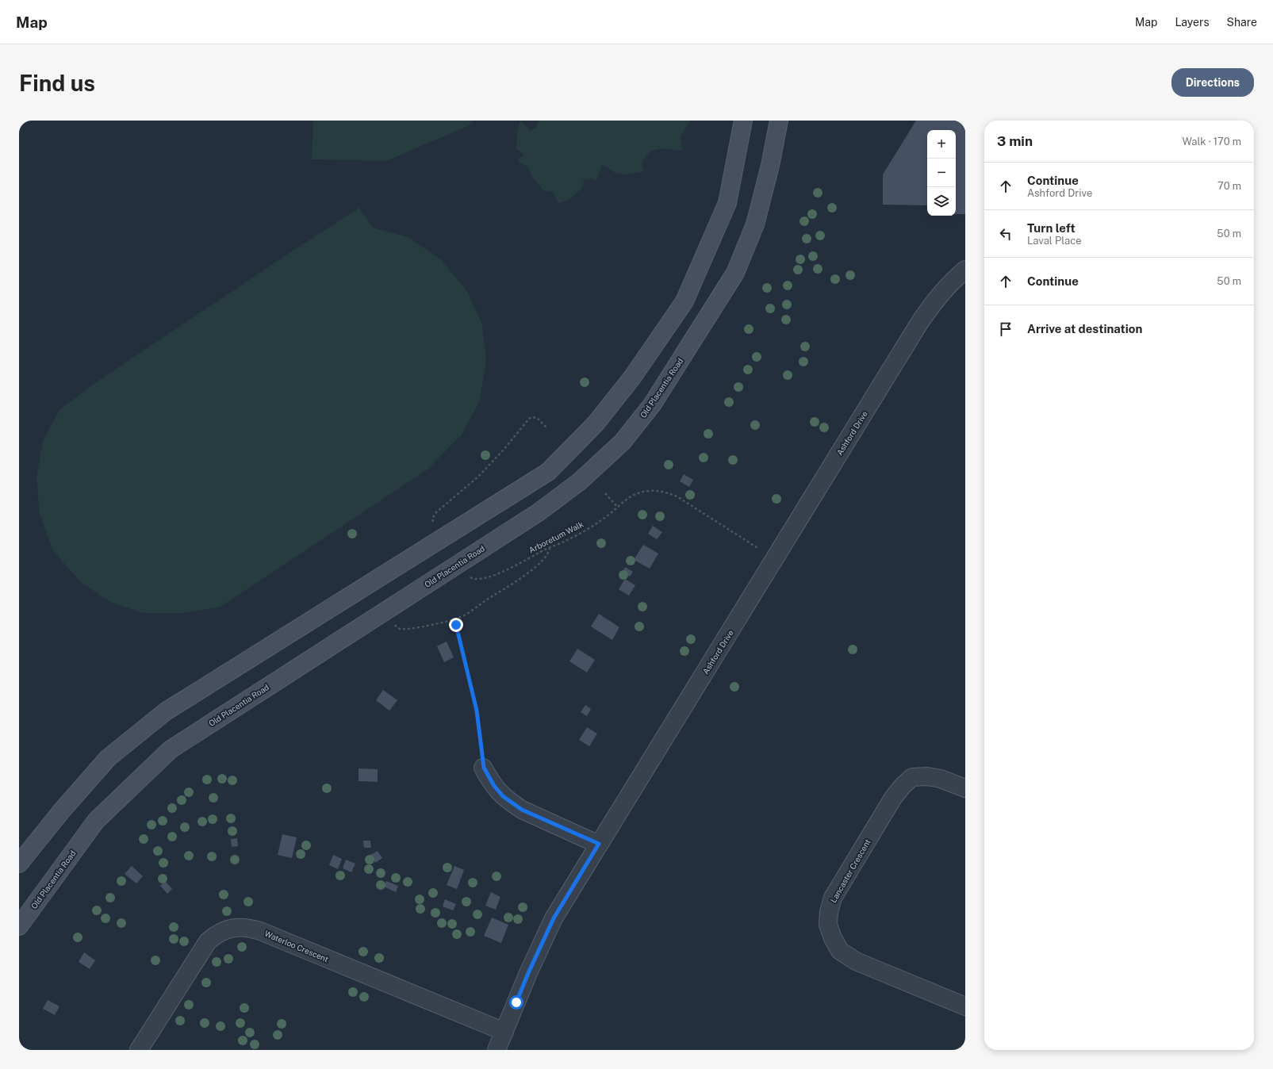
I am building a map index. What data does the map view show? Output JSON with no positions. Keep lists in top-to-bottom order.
{
  "streets": {
    "main road": ["Old Placentia Road"],
    "street": ["Ashford Drive", "Lancaster Crescent", "Waterloo Crescent"],
    "path": ["Arboretum Walk"]
  },
  "crossings": [
    ["Ashford Drive", "Waterloo Crescent"]
  ],
  "page": {
    "header": "Map",
    "nav": ["Map", "Layers", "Share"],
    "buttons": "Directions",
    "title": "Find us",
    "heading": ["3 min", "Walk · 170 m"],
    "map_buttons": ["+", "−"],
    "list": [
      ["Continue", "Ashford Drive", "70 m"],
      ["Turn left", "Laval Place", "50 m"],
      ["Continue", "50 m"],
      "Arrive at destination"
    ]
  }
}
